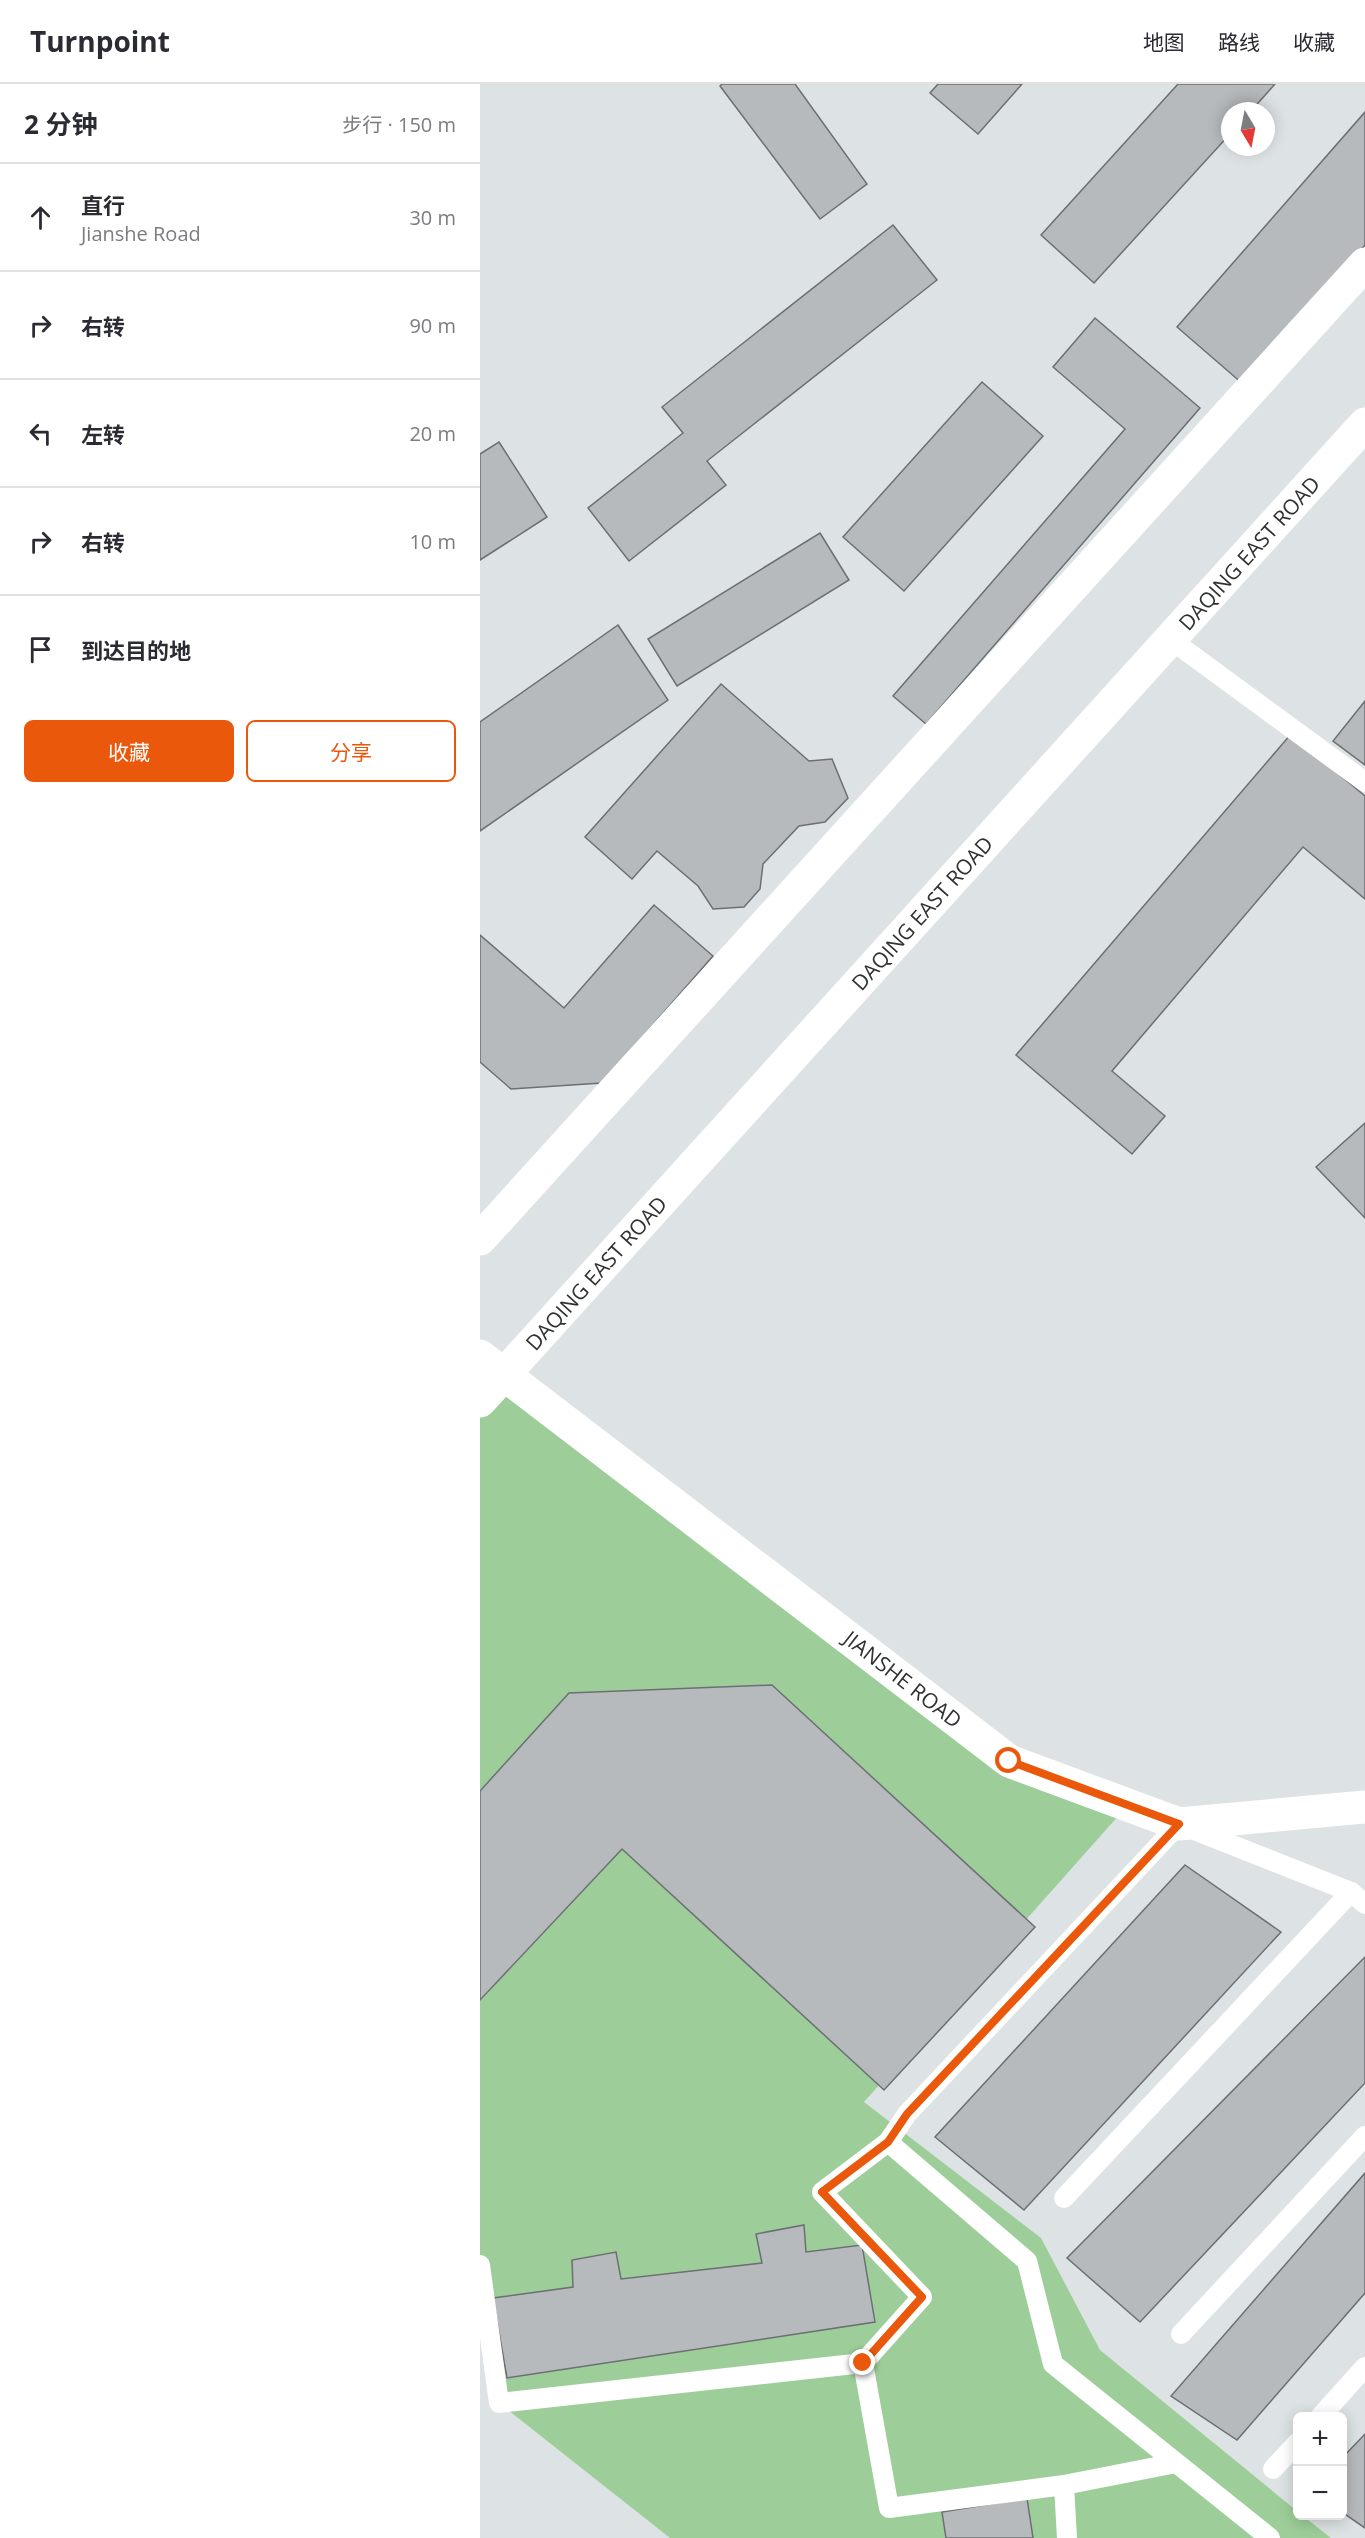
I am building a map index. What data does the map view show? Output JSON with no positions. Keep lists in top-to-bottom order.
{
  "streets": {
    "main road": ["DAQING EAST ROAD", "JIANSHE ROAD"]
  },
  "crossings": [
    ["DAQING EAST ROAD", "JIANSHE ROAD"]
  ],
  "north": "bottom",
  "page": {
    "header": "Turnpoint",
    "nav": ["地图", "路线", "收藏"],
    "heading": ["2 分钟", "步行 · 150 m"],
    "list": [
      ["直行", "Jianshe Road", "30 m"],
      ["右转", "90 m"],
      ["左转", "20 m"],
      ["右转", "10 m"],
      "到达目的地"
    ],
    "buttons": ["收藏", "分享"],
    "map_buttons": ["+", "−"]
  }
}
